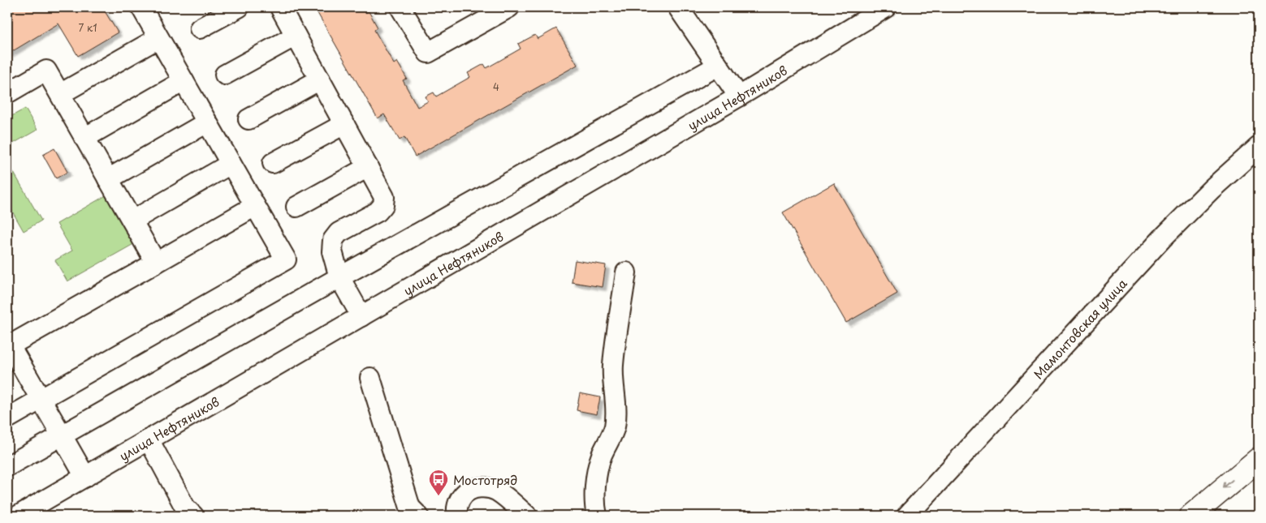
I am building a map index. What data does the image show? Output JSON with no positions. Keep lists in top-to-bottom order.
{
  "streets": {
    "street": ["улица Нефтяников", "Мамонтовская улица"]
  },
  "places": {
    "bus stop": ["Мостотряд"]
  },
  "house_numbers": ["7 к1", "4"]
}
